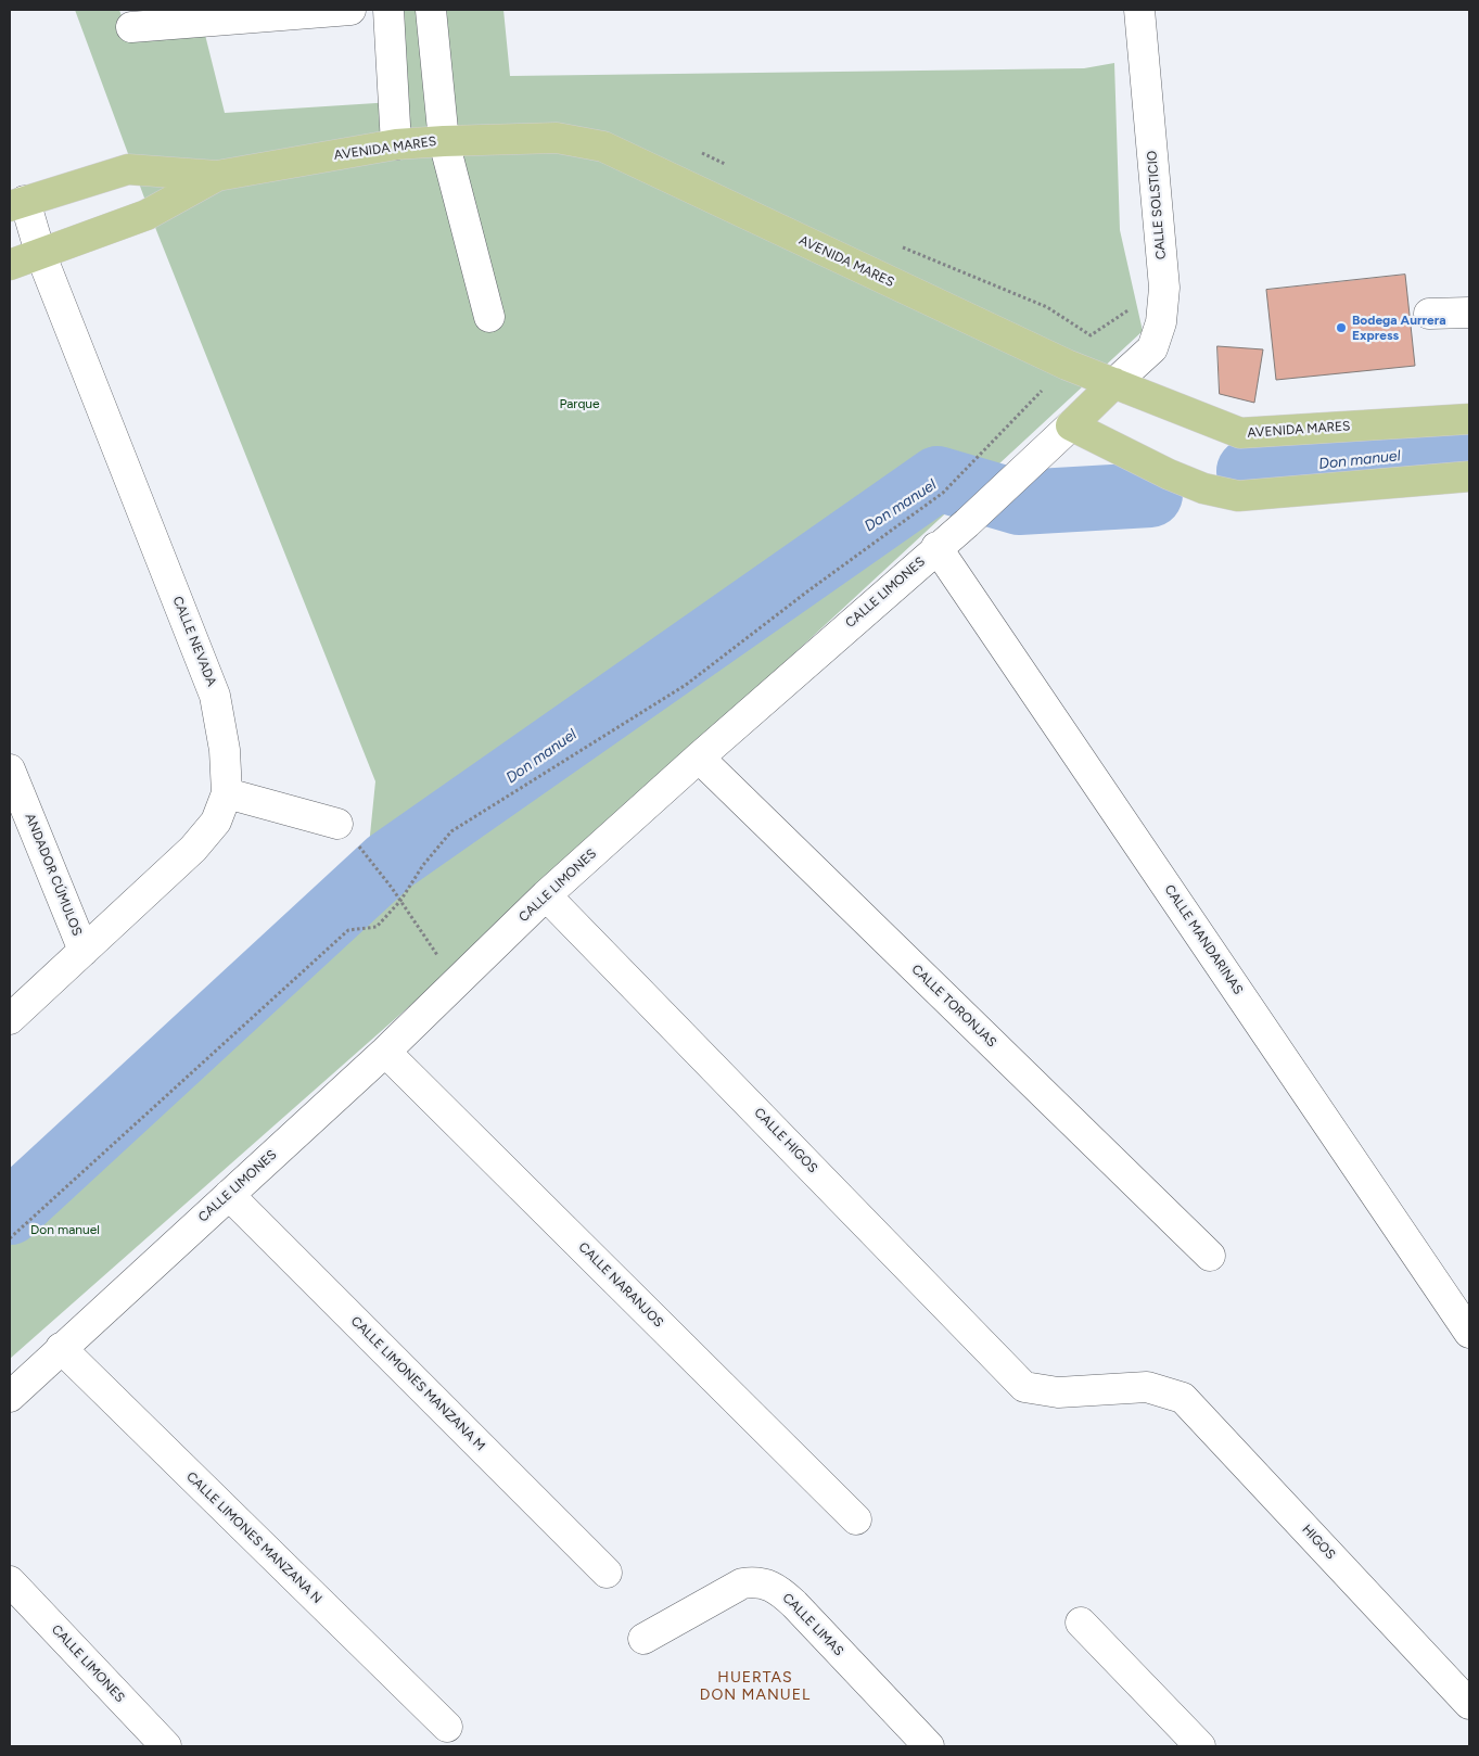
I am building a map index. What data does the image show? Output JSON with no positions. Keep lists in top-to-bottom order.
{
  "streets": {
    "main road": ["AVENIDA MARES", "CALLE LIMONES"],
    "street": [
      "CALLE SOLSTICIO",
      "CALLE NEVADA",
      "ANDADOR CÚMULOS",
      "CALLE MANDARINAS",
      "CALLE TORONJAS",
      "CALLE HIGOS",
      "CALLE NARANJOS",
      "CALLE LIMONES MANZANA M",
      "CALLE LIMONES MANZANA N",
      "HIGOS",
      "CALLE LIMAS"
    ]
  },
  "crossings": [
    ["AVENIDA MARES", "CALLE SOLSTICIO"],
    ["AVENIDA MARES", "CALLE LIMONES"],
    ["AVENIDA MARES", "CALLE NEVADA"],
    ["CALLE SOLSTICIO", "CALLE LIMONES"],
    ["CALLE LIMONES", "CALLE MANDARINAS"],
    ["CALLE LIMONES", "CALLE TORONJAS"],
    ["CALLE LIMONES", "CALLE HIGOS"],
    ["CALLE LIMONES", "CALLE NARANJOS"],
    ["CALLE LIMONES", "CALLE LIMONES MANZANA M"],
    ["CALLE LIMONES", "CALLE LIMONES MANZANA N"],
    ["CALLE NEVADA", "ANDADOR CÚMULOS"],
    ["CALLE HIGOS", "HIGOS"]
  ],
  "districts": ["HUERTAS DON MANUEL"],
  "water": ["Don manuel"],
  "parks": ["Parque", "Don manuel"],
  "places": ["Bodega Aurrera Express"]
}
